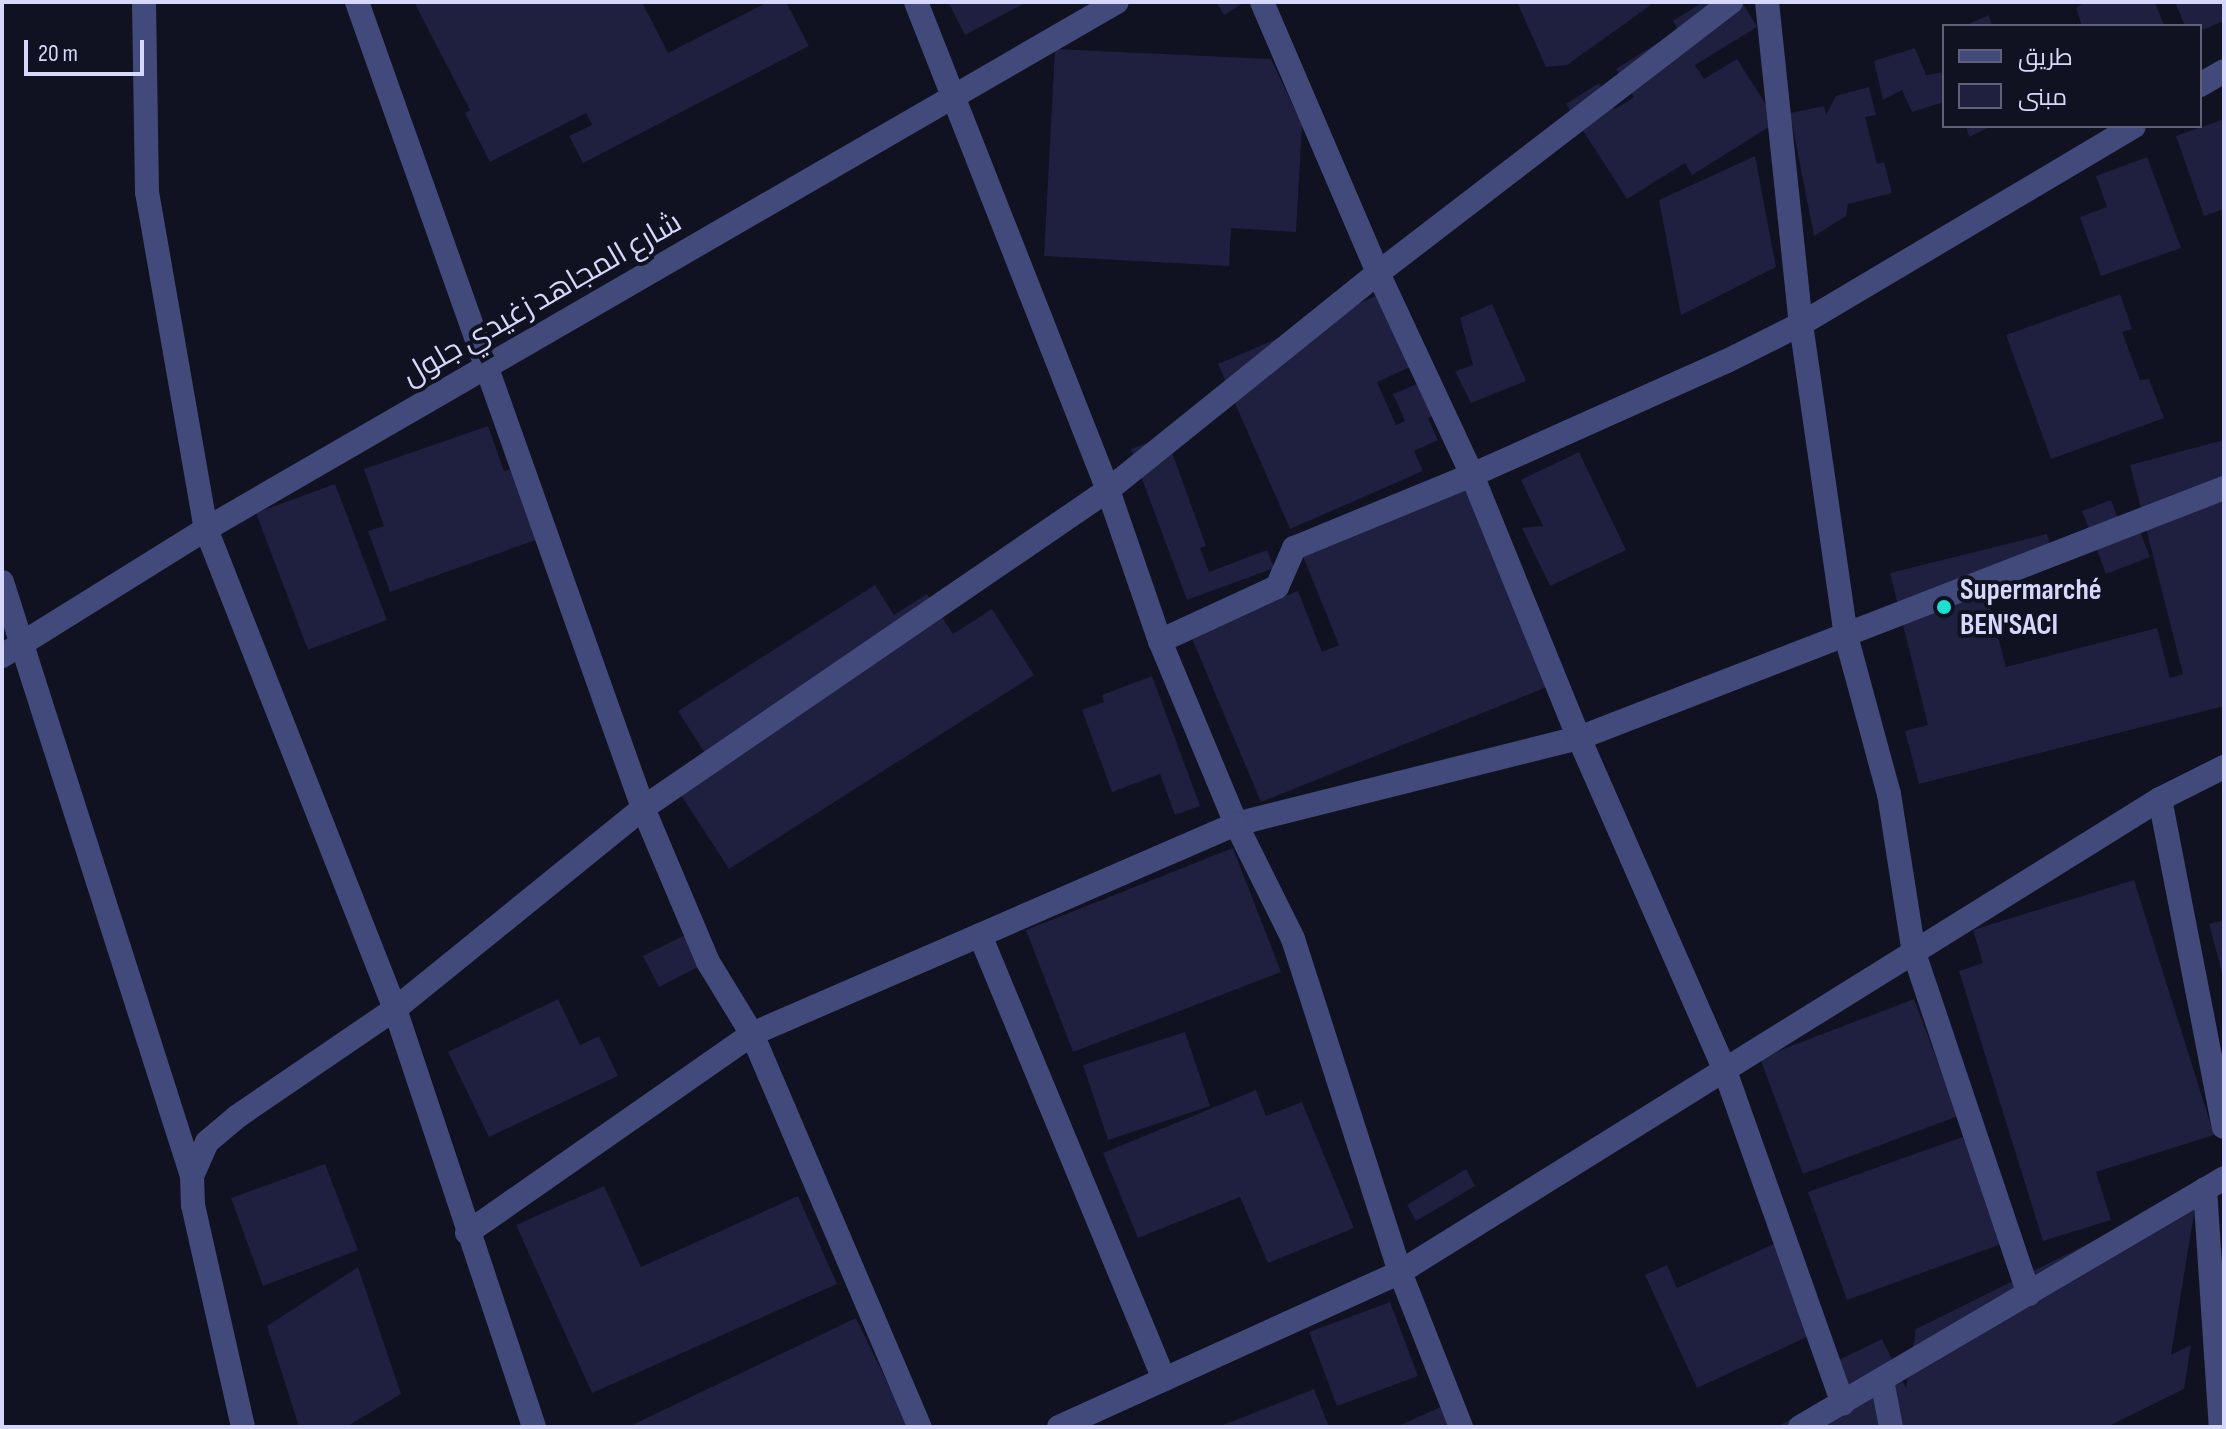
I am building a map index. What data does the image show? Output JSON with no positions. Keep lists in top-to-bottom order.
{
  "streets": {
    "street": ["شارع المجاهد زغيدي جلول"]
  },
  "places": ["Supermarché BEN'SACI"],
  "legend": ["طريق", "مبنى"],
  "scale_bar": "20 m"
}
